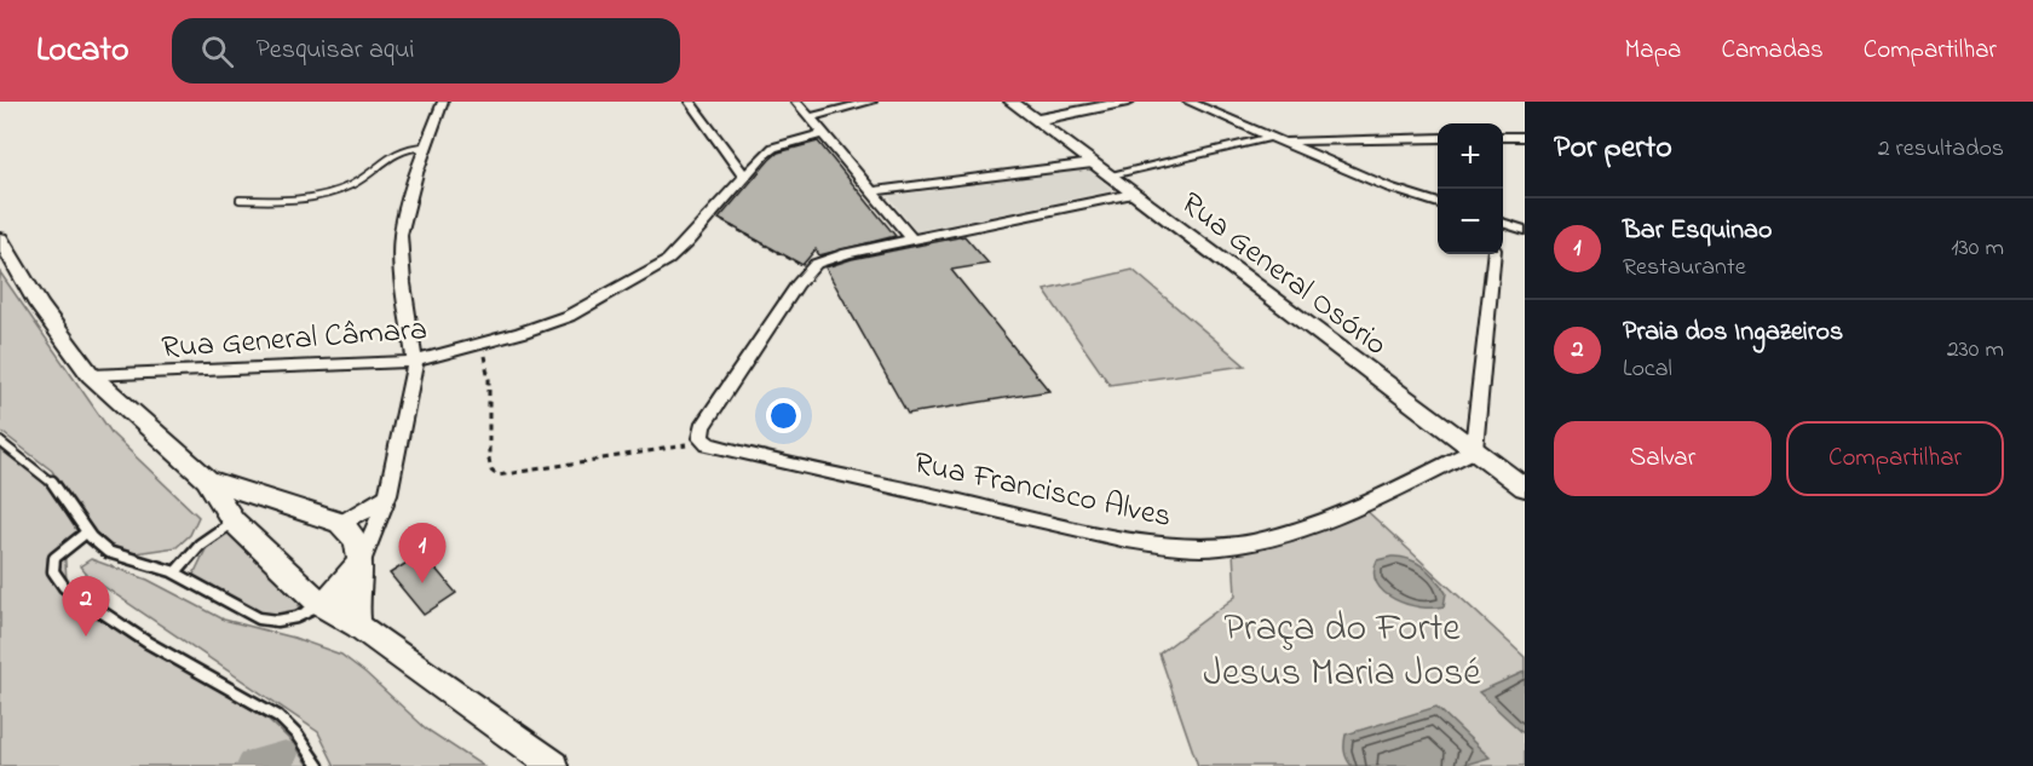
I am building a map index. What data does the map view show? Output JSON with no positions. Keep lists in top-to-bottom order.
{
  "streets": {
    "main road": ["Rua General Osório"],
    "street": ["Rua General Câmara", "Rua Francisco Alves"]
  },
  "crossings": [
    ["Rua General Osório", "Rua Francisco Alves"]
  ],
  "parks": ["Praça do Forte Jesus Maria José"],
  "page": {
    "header": "Locato",
    "search": "Pesquisar aqui",
    "nav": ["Mapa", "Camadas", "Compartilhar"],
    "heading": ["Por perto", "2 resultados"],
    "map_buttons": ["+", "−"],
    "list": [
      {
        "mark": "1",
        "name": "Bar Esquinao",
        "note": "Restaurante",
        "value": "130 m"
      },
      {
        "mark": "2",
        "name": "Praia dos Ingazeiros",
        "note": "Local",
        "value": "230 m"
      }
    ],
    "buttons": ["Salvar", "Compartilhar"],
    "pins": ["1", "2"]
  }
}
